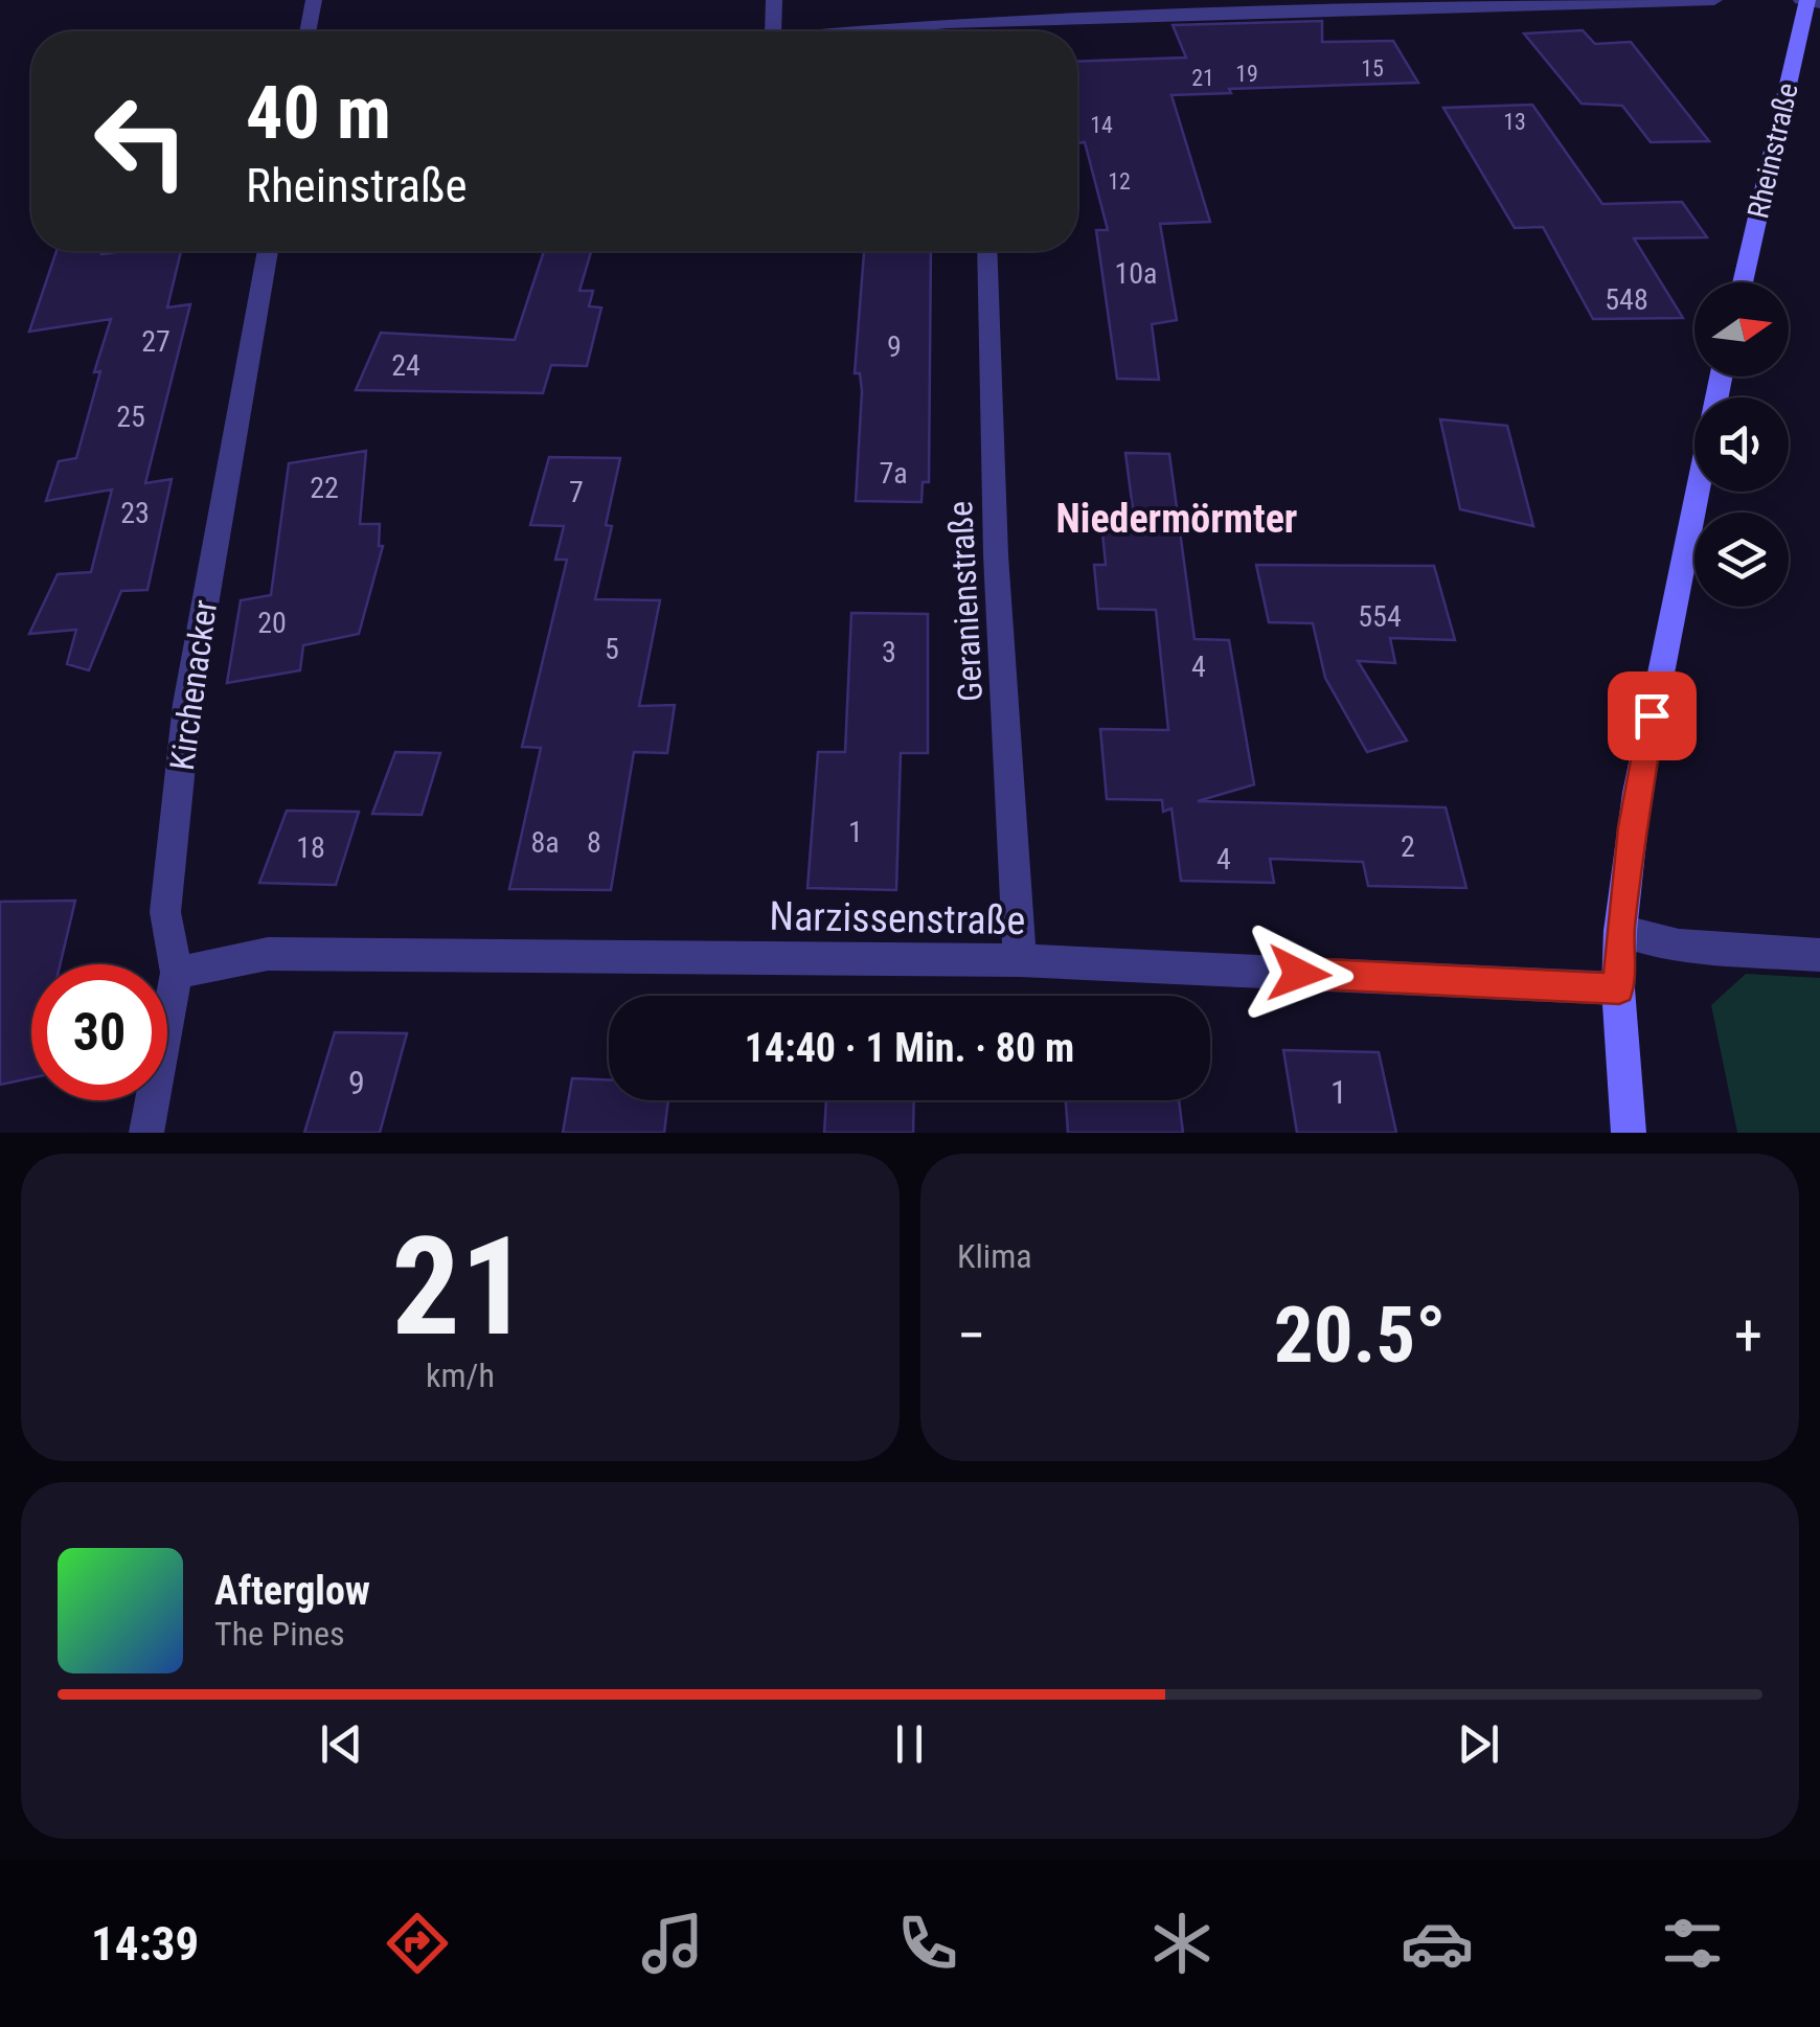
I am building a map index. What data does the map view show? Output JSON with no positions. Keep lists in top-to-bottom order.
{
  "streets": {
    "main road": ["Rheinstraße"],
    "street": ["Geranienstraße", "Kirchenacker", "Narzissenstraße"]
  },
  "crossings": [
    ["Geranienstraße", "Narzissenstraße"],
    ["Kirchenacker", "Narzissenstraße"]
  ],
  "districts": ["Niedermörmter"],
  "house_numbers": [
    "15",
    "19",
    "21",
    "13",
    "14",
    "12",
    "10a",
    "548",
    "27",
    "9",
    "24",
    "25",
    "7a",
    "22",
    "7",
    "23",
    "554",
    "20",
    "5",
    "3",
    "4",
    "1",
    "8a",
    "8",
    "2",
    "18",
    "4",
    "9",
    "1"
  ],
  "north": "right",
  "page": {
    "turn": ["40 m", "Rheinstraße"],
    "limit": "30",
    "trip": "14:40 · 1 Min. · 80 m",
    "tile": [
      ["21", "km/h"],
      "Klima"
    ],
    "heat": ["−", "20.5°", "+"],
    "song": ["Afterglow", "The Pines"],
    "tabs": "14:39"
  }
}
